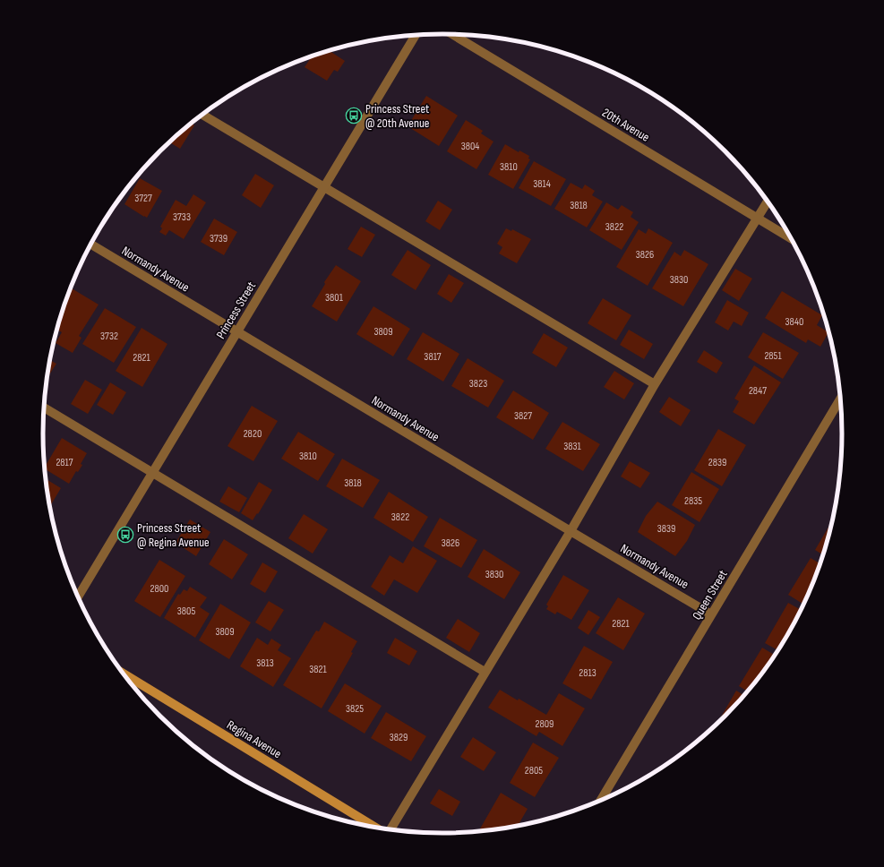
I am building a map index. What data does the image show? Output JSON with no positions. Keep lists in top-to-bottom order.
{
  "streets": {
    "street": [
      "20th Avenue",
      "Normandy Avenue",
      "Princess Street",
      "Queen Street",
      "Regina Avenue"
    ]
  },
  "crossings": [
    ["Normandy Avenue", "Princess Street"],
    ["Normandy Avenue", "Queen Street"]
  ],
  "places": {
    "bus stop": ["Princess Street @ 20th Avenue", "Princess Street @ Regina Avenue"]
  },
  "house_numbers": [
    "3804",
    "3810",
    "3814",
    "3727",
    "3818",
    "3733",
    "3822",
    "3739",
    "3826",
    "3830",
    "3801",
    "3840",
    "3809",
    "3732",
    "2851",
    "3817",
    "2821",
    "3823",
    "2847",
    "3827",
    "2820",
    "3831",
    "3810",
    "2817",
    "2839",
    "3818",
    "2835",
    "3822",
    "3839",
    "3826",
    "3830",
    "2800",
    "3805",
    "2821",
    "3809",
    "3813",
    "3821",
    "2813",
    "3825",
    "2809",
    "3829",
    "2805"
  ]
}
